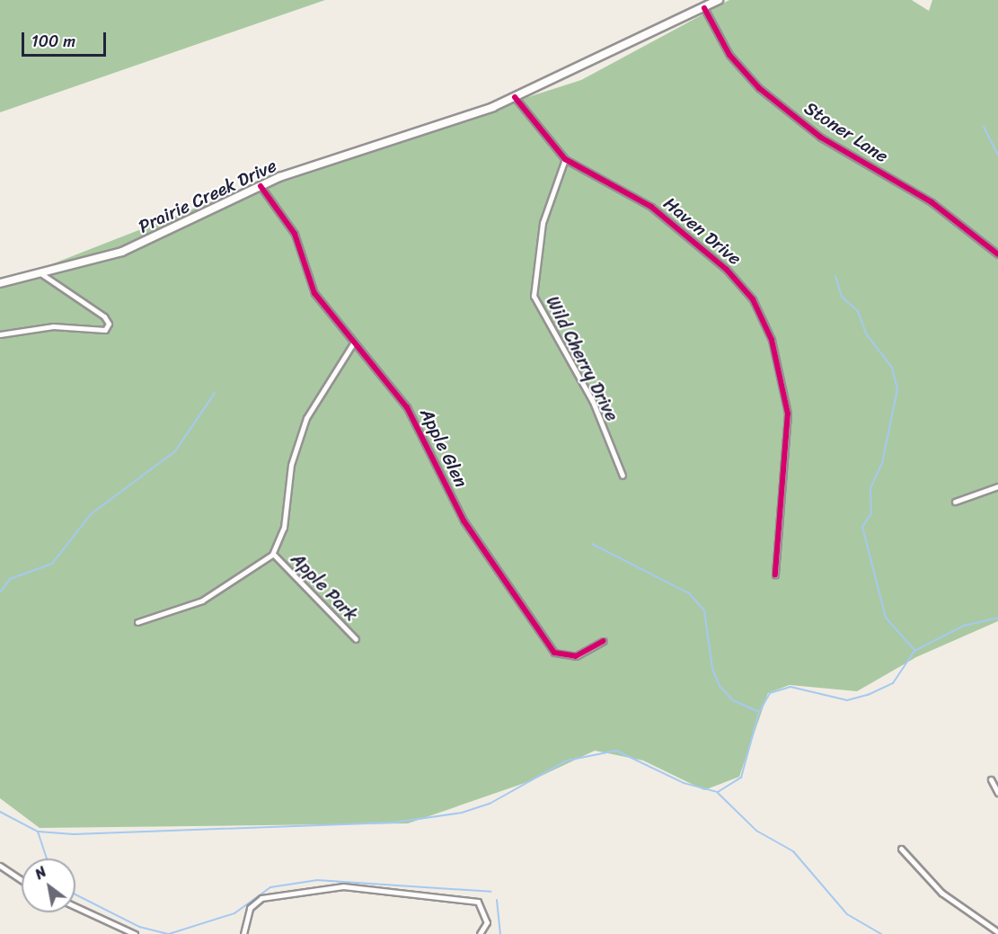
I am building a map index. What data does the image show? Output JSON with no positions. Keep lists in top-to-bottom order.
{
  "streets": {
    "main road": ["Prairie Creek Drive"],
    "street": [
      "Stoner Lane",
      "Haven Drive",
      "Wild Cherry Drive",
      "Apple Glen",
      "Apple Park"
    ]
  },
  "crossings": [
    ["Stoner Lane", "Prairie Creek Drive"],
    ["Prairie Creek Drive", "Haven Drive"],
    ["Prairie Creek Drive", "Apple Glen"],
    ["Haven Drive", "Wild Cherry Drive"]
  ],
  "scale_bar": "100 m",
  "north": "top left"
}
